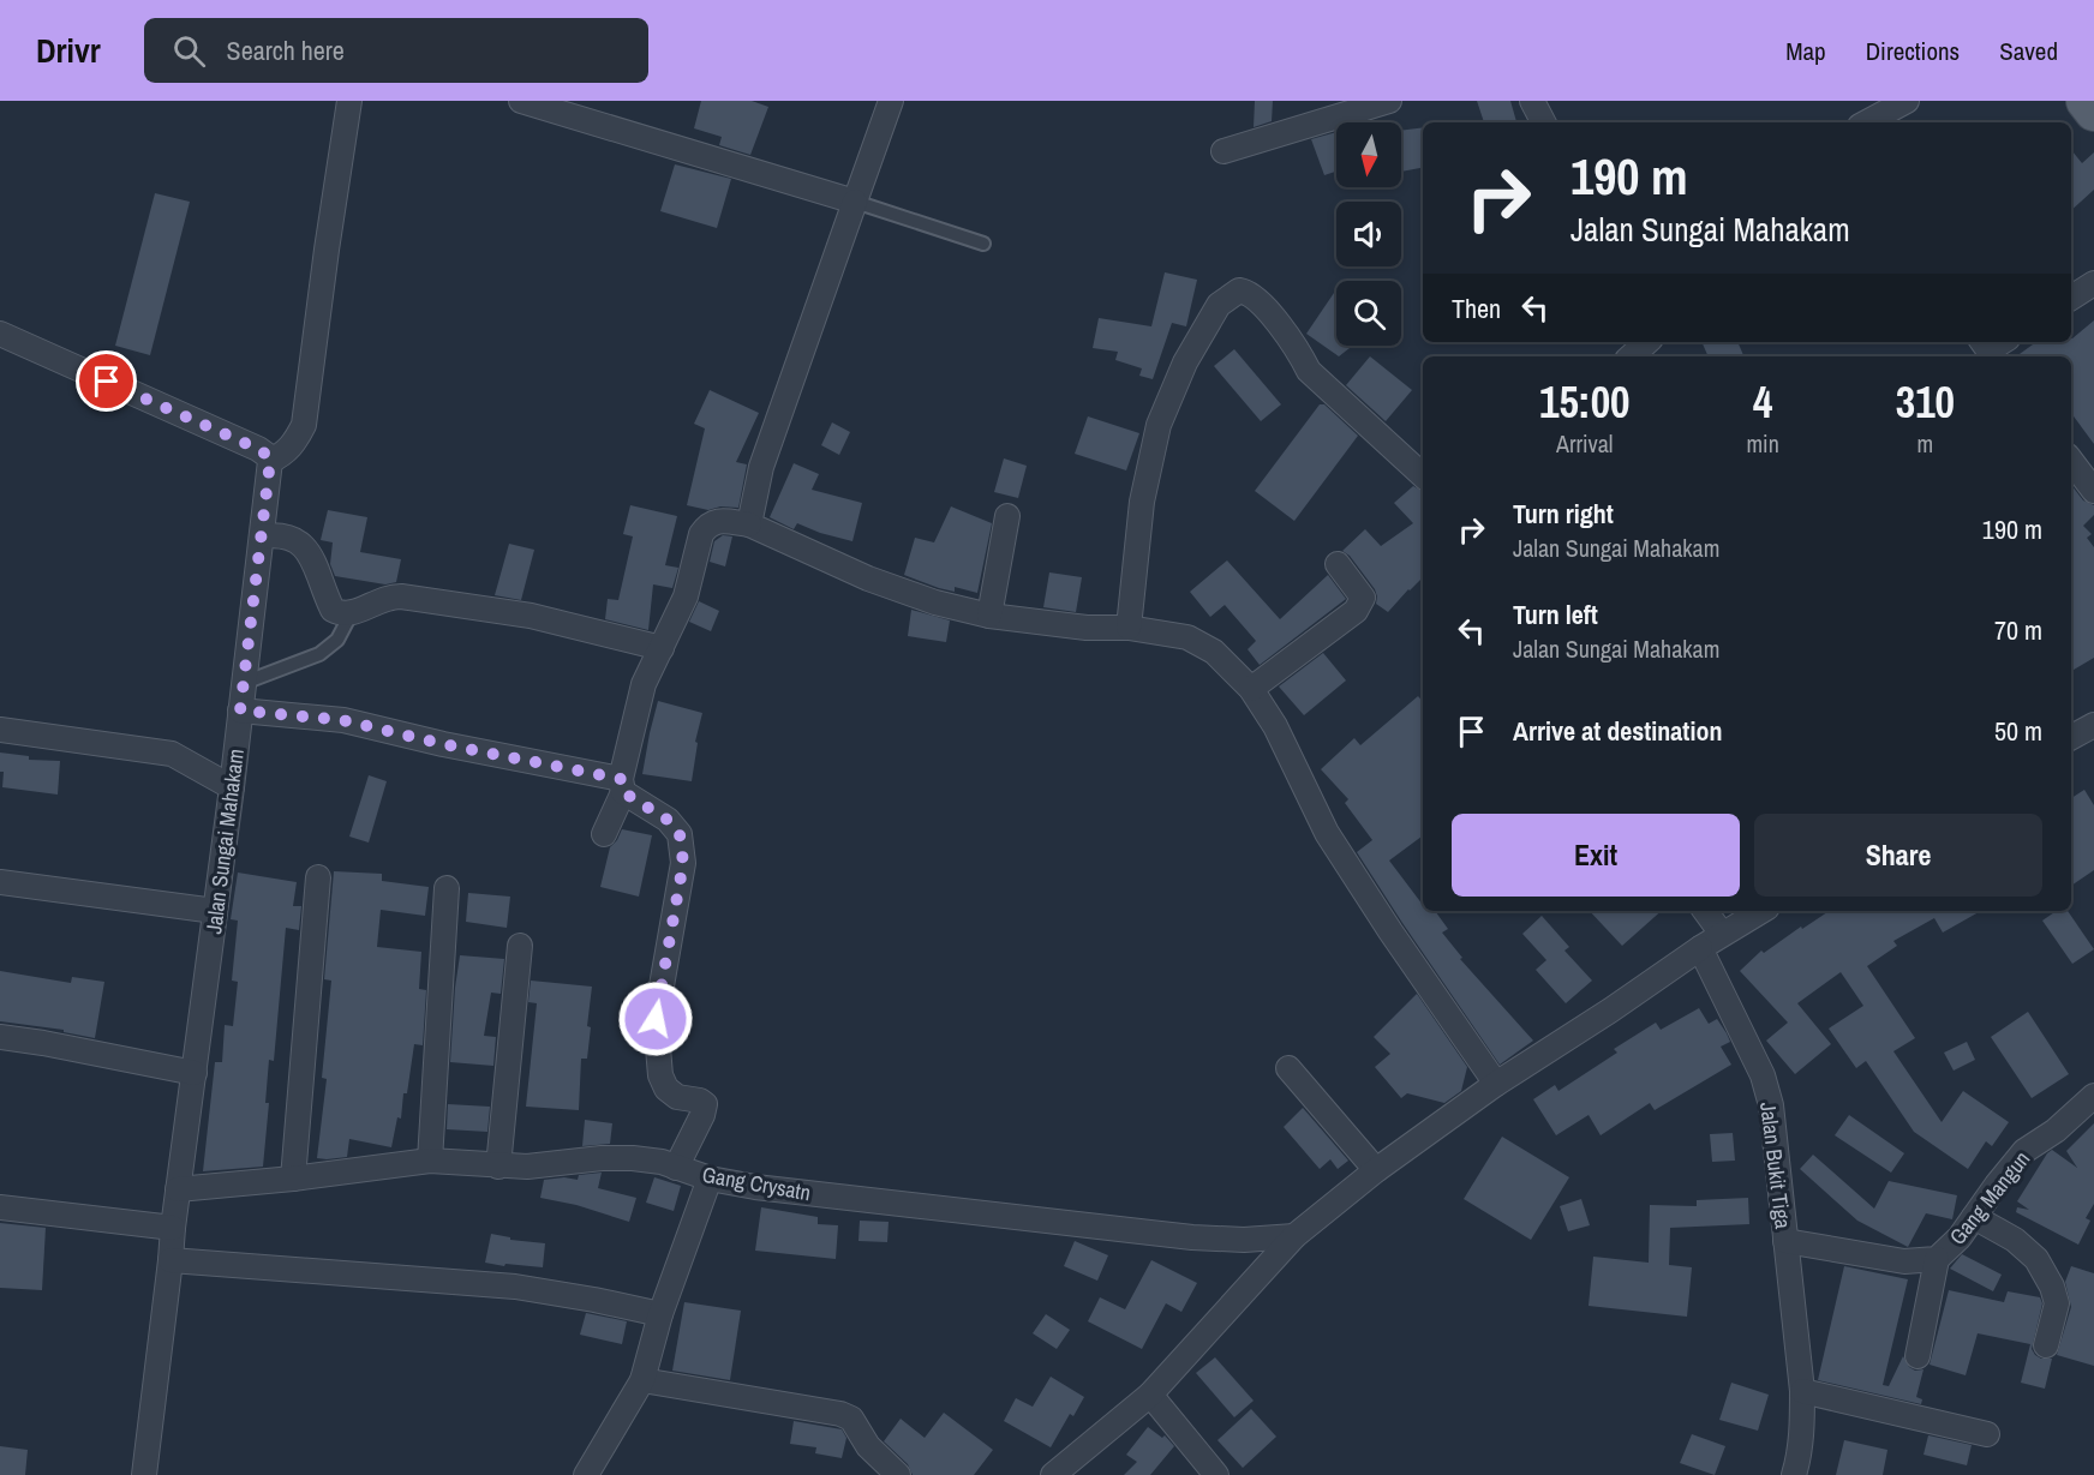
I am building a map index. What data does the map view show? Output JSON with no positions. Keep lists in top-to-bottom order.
{
  "streets": {
    "street": [
      "Jalan Sungai Mahakam",
      "Jalan Bukit Tiga",
      "Gang Crysatn",
      "Gang Mangun"
    ]
  },
  "crossings": [
    ["Jalan Sungai Mahakam", "Gang Crysatn"],
    ["Jalan Bukit Tiga", "Gang Mangun"]
  ],
  "north": "bottom",
  "page": {
    "header": "Drivr",
    "search": "Search here",
    "nav": ["Map", "Directions", "Saved"],
    "turn": ["190 m", "Jalan Sungai Mahakam"],
    "then": "Then",
    "eta": [
      "15:00",
      "Arrival",
      "4",
      "min",
      "310",
      "m"
    ],
    "list": [
      {
        "name": "Turn right",
        "note": "Jalan Sungai Mahakam",
        "value": "190 m"
      },
      {
        "name": "Turn left",
        "note": "Jalan Sungai Mahakam",
        "value": "70 m"
      },
      {
        "name": "Arrive at destination",
        "value": "50 m"
      }
    ],
    "buttons": ["Exit", "Share"]
  }
}
